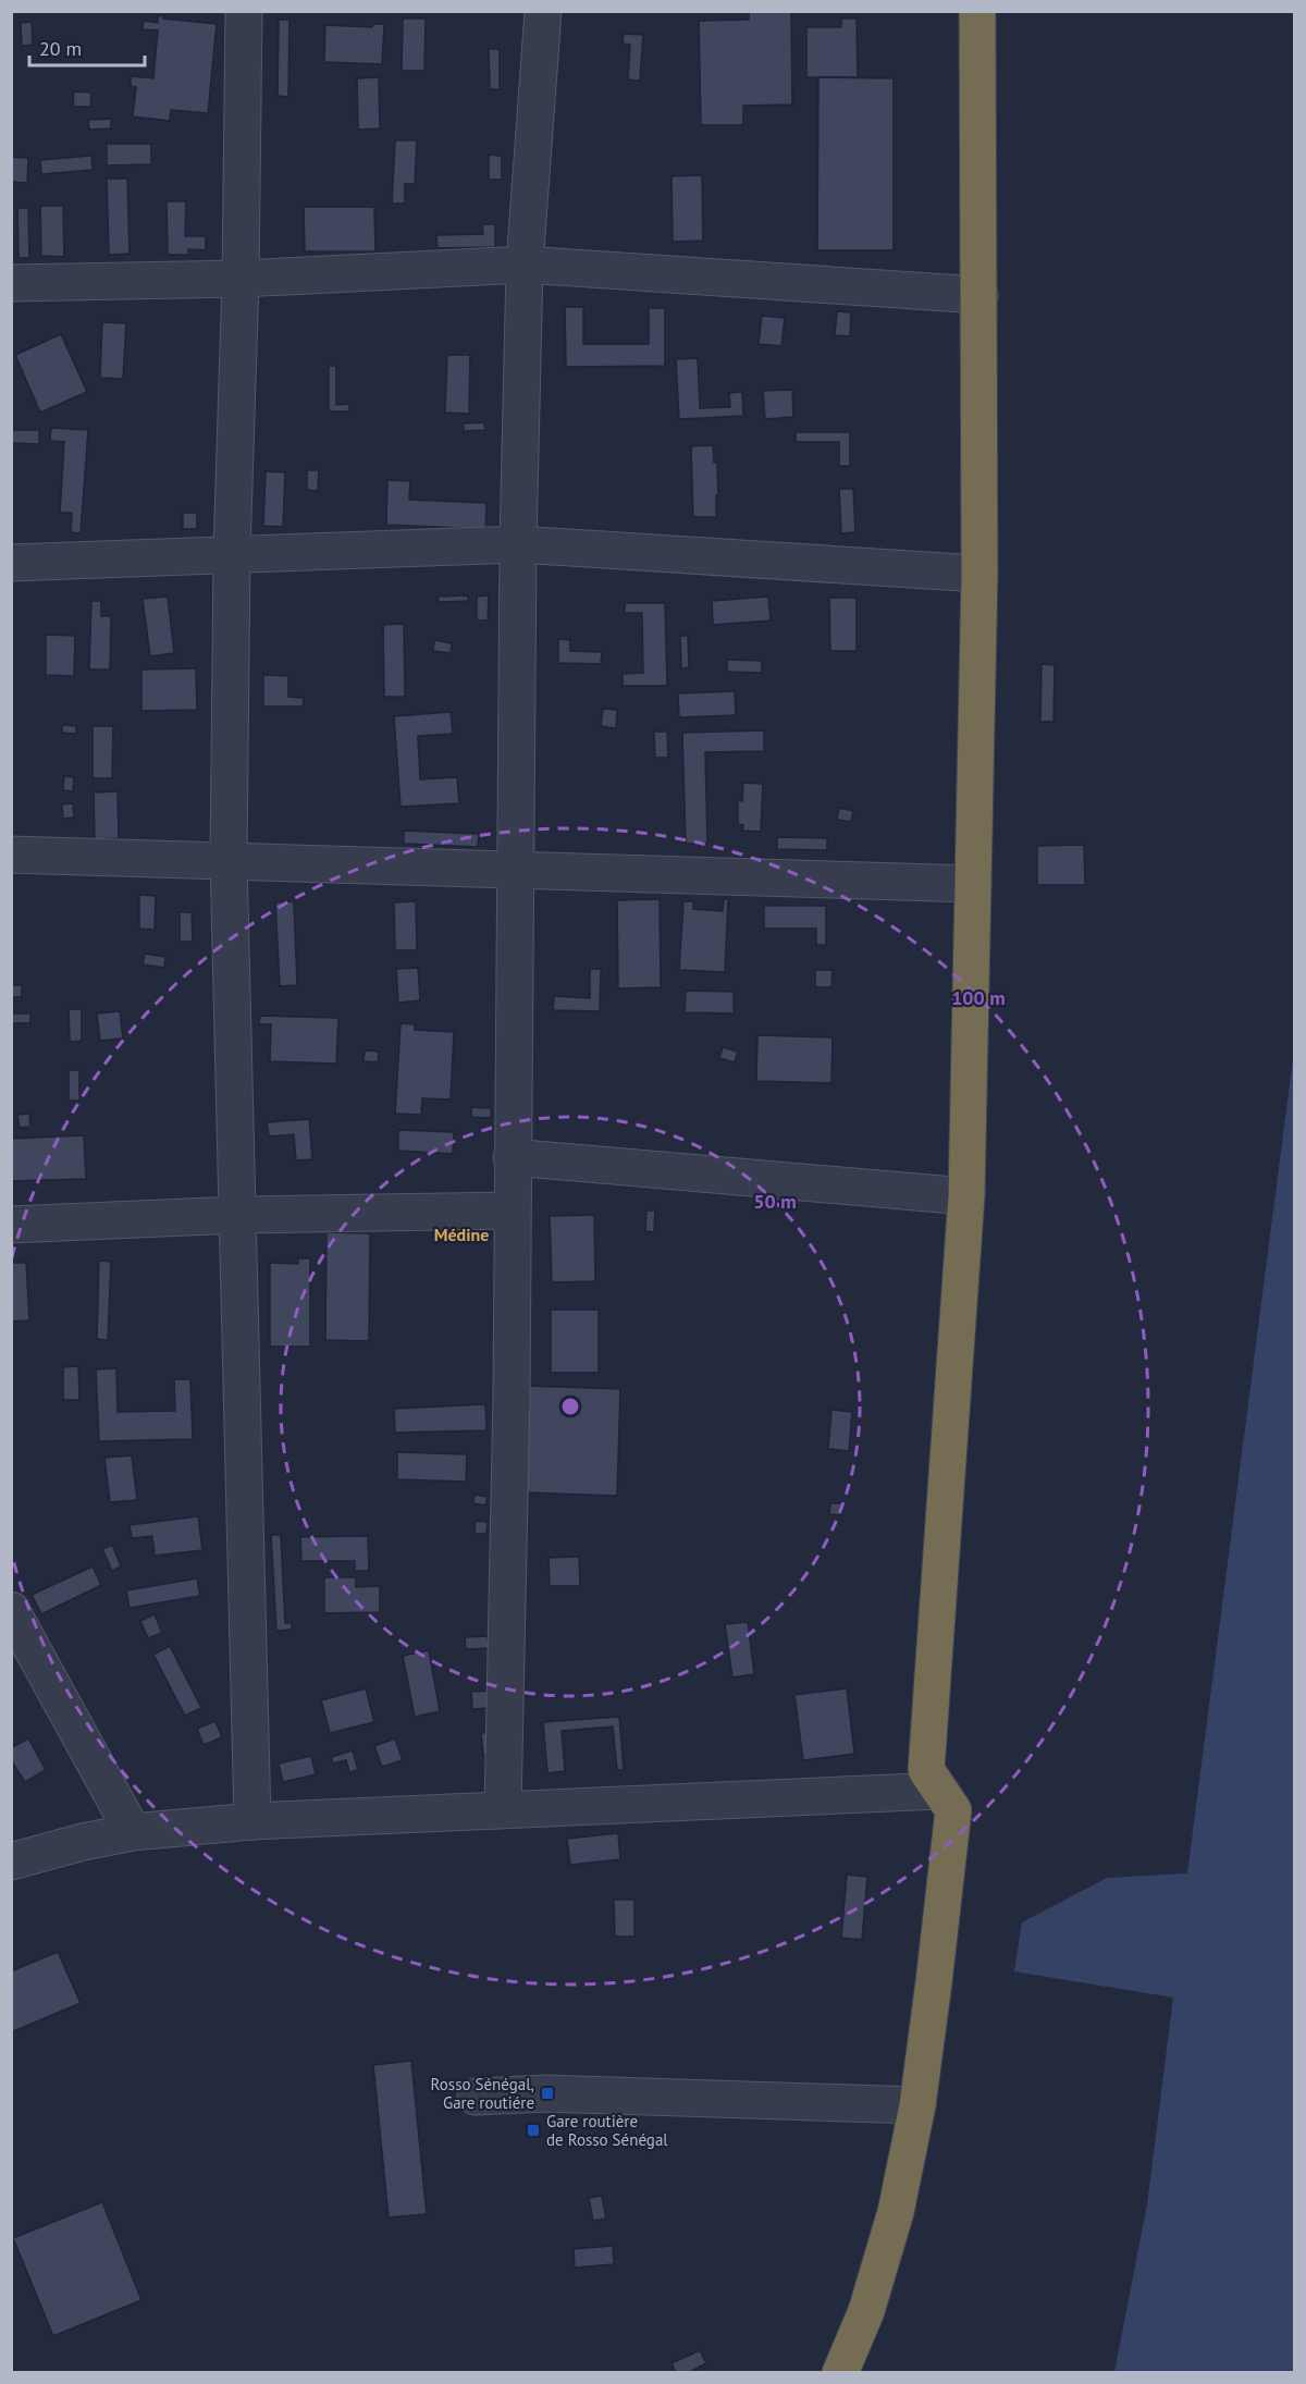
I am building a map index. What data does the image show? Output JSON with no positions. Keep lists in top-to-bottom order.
{
  "districts": ["Médine"],
  "places": {
    "transit": ["Rosso Sénégal, Gare routiére", "Gare routière de Rosso Sénégal"]
  },
  "scale_bar": "20 m",
  "rings": ["100 m", "50 m"]
}
